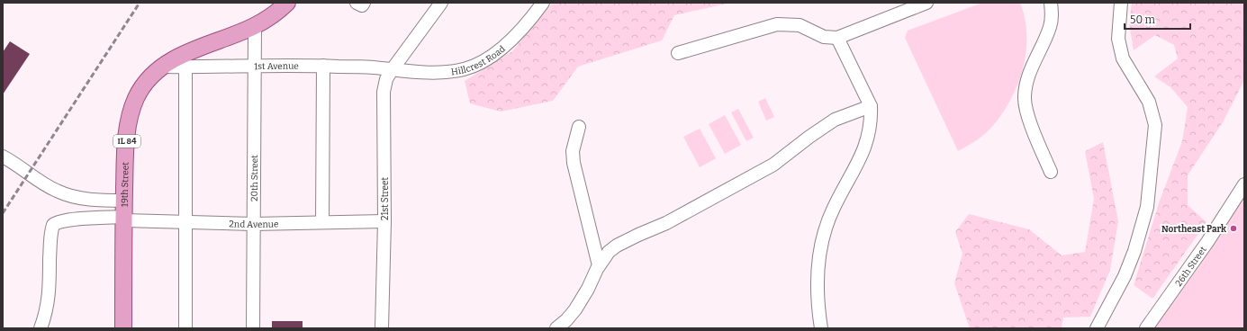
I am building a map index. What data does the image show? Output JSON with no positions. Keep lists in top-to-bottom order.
{
  "streets": {
    "main road": ["IL 84", "19th Street"],
    "street": [
      "Hillcrest Road",
      "1st Avenue",
      "20th Street",
      "21st Street",
      "2nd Avenue",
      "26th Street"
    ]
  },
  "crossings": [
    ["Hillcrest Road", "1st Avenue"],
    ["Hillcrest Road", "21st Street"],
    ["1st Avenue", "20th Street"],
    ["1st Avenue", "19th Street"],
    ["1st Avenue", "21st Street"],
    ["IL 84", "20th Street"],
    ["IL 84", "19th Street"],
    ["20th Street", "19th Street"],
    ["20th Street", "2nd Avenue"],
    ["19th Street", "2nd Avenue"],
    ["21st Street", "2nd Avenue"]
  ],
  "places": ["Northeast Park"],
  "scale_bar": "50 m"
}
